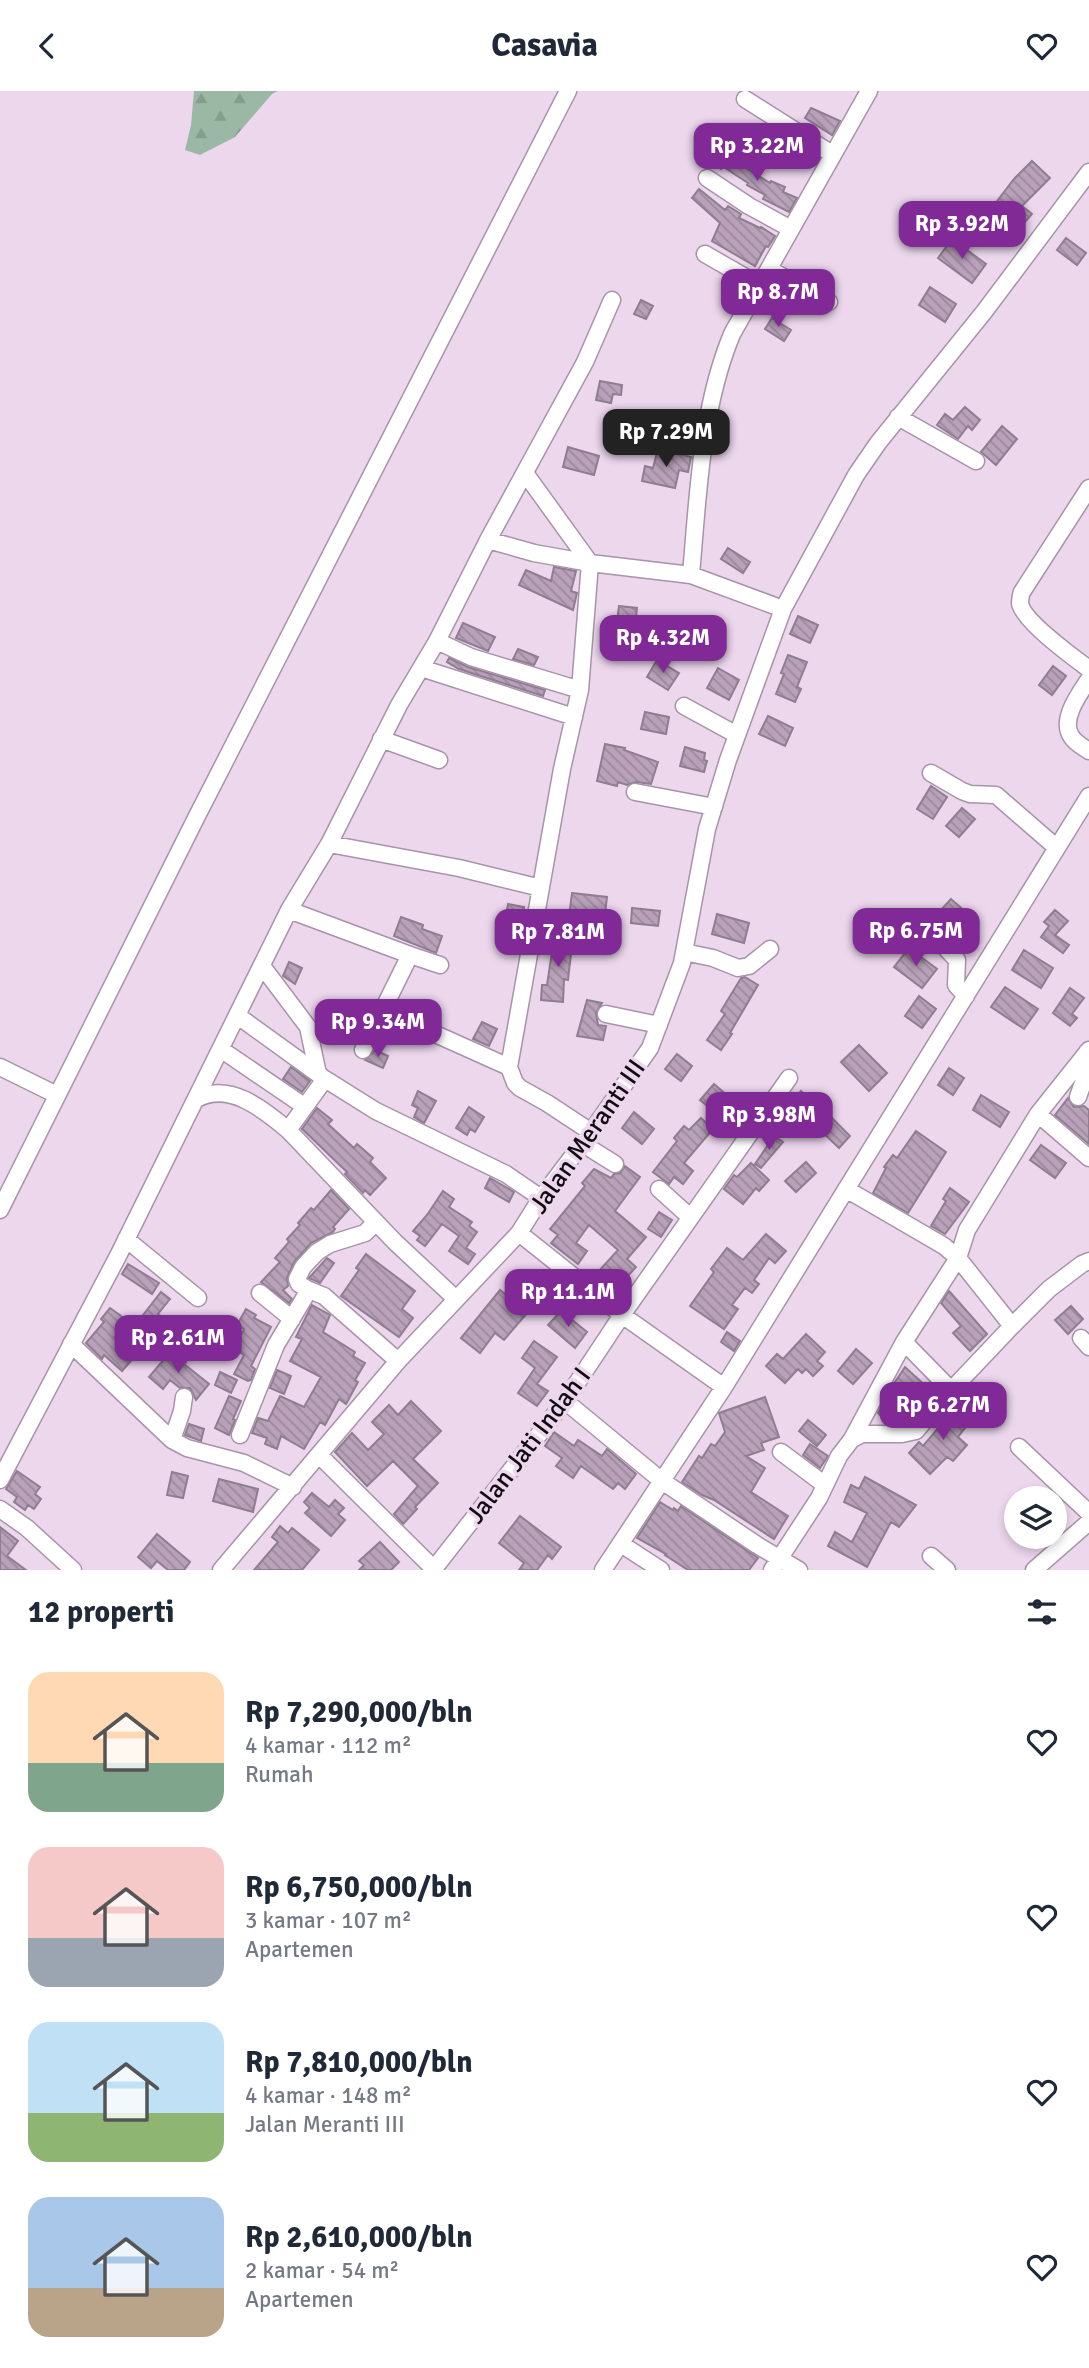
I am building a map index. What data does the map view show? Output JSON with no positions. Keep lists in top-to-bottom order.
{
  "streets": {
    "street": ["Jalan Meranti III", "Jalan Jati Indah I"]
  },
  "page": {
    "header": "Casavia",
    "price": [
      "Rp 3.22M",
      "Rp 3.92M",
      "Rp 8.7M",
      "Rp 7.29M",
      "Rp 4.32M",
      "Rp 6.75M",
      "Rp 7.81M",
      "Rp 9.34M",
      "Rp 3.98M",
      "Rp 11.1M",
      "Rp 2.61M",
      "Rp 6.27M"
    ],
    "heading": "12 properti",
    "list": [
      {
        "name": "Rp 7,290,000/bln",
        "note": "4 kamar · 112 m² · Rumah"
      },
      {
        "name": "Rp 6,750,000/bln",
        "note": "3 kamar · 107 m² · Apartemen"
      },
      {
        "name": "Rp 7,810,000/bln",
        "note": "4 kamar · 148 m² · Jalan Meranti III"
      },
      {
        "name": "Rp 2,610,000/bln",
        "note": "2 kamar · 54 m² · Apartemen"
      }
    ]
  }
}
